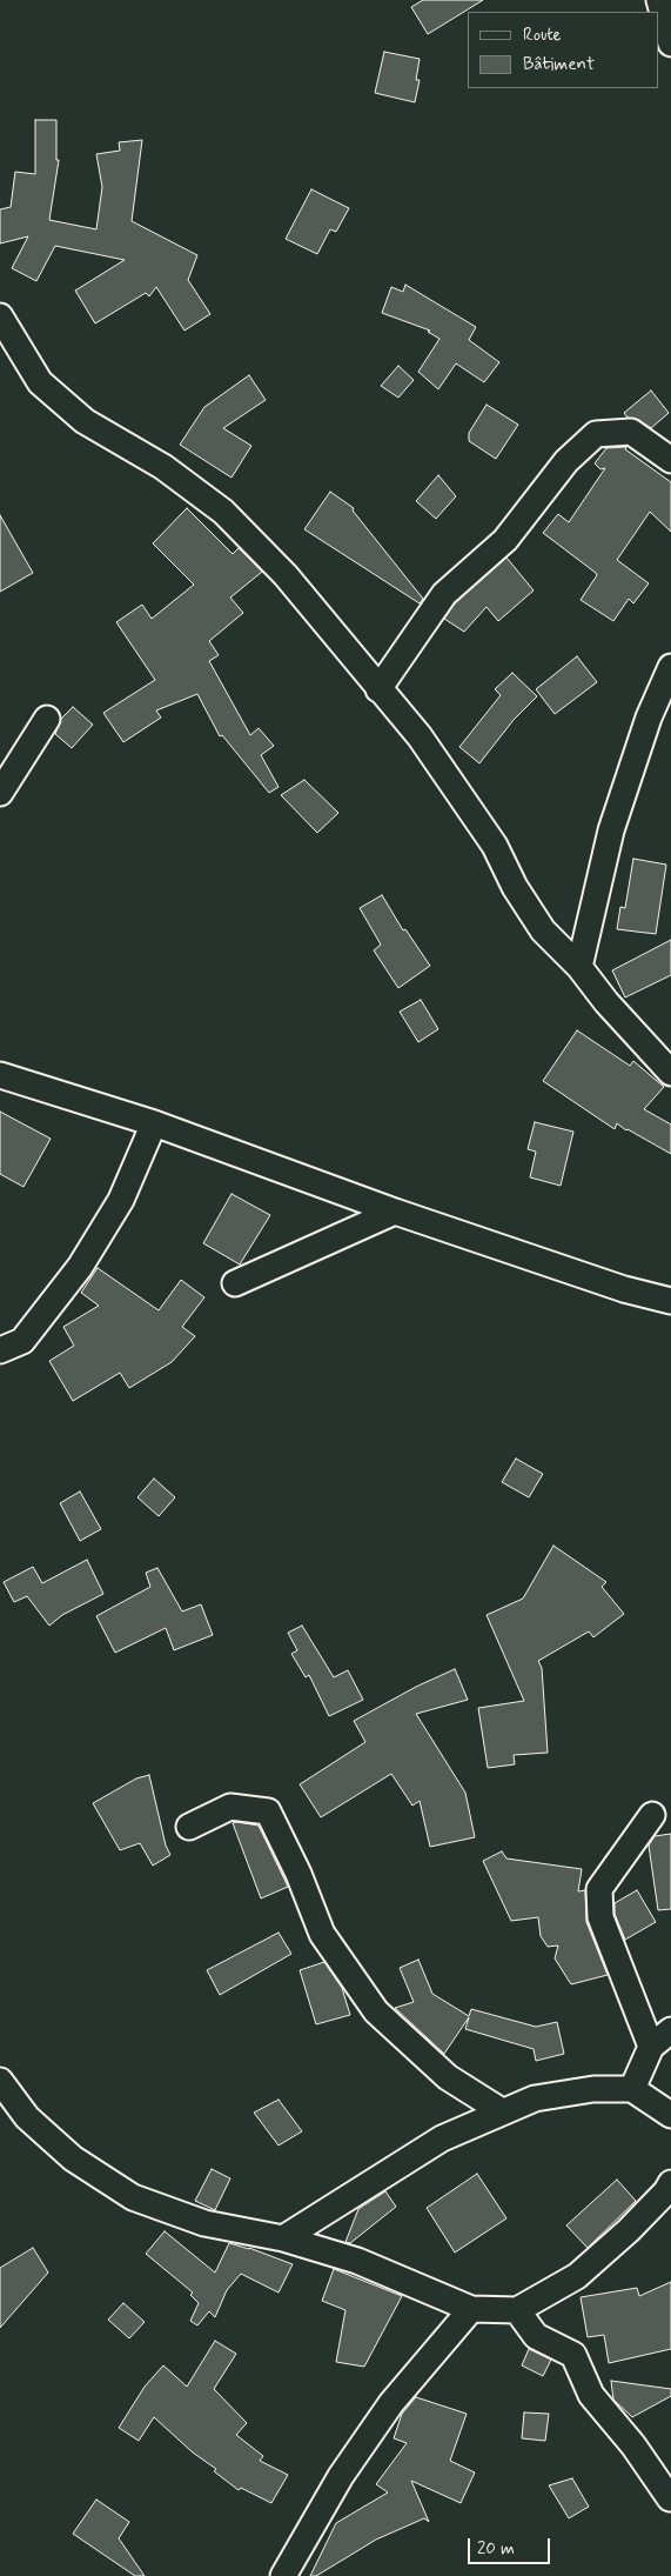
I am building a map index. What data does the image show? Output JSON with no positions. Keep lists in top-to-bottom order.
{
  "legend": ["Route", "Bâtiment"],
  "scale_bar": "20 m"
}
